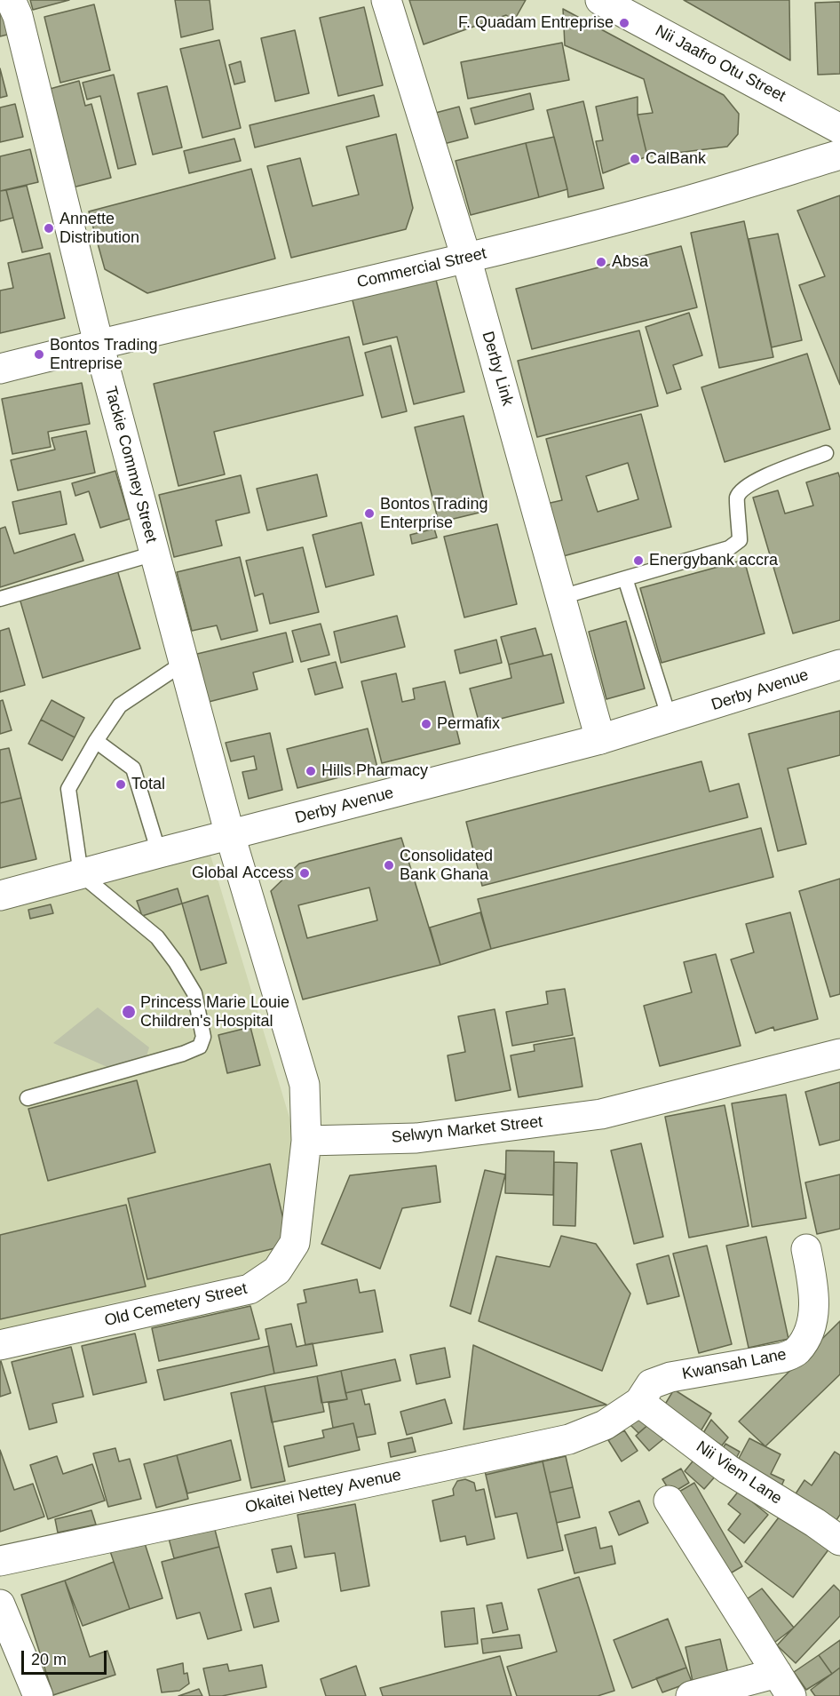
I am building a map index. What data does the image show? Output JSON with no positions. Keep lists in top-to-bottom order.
{
  "streets": {
    "street": [
      "Nii Jaafro Otu Street",
      "Commercial Street",
      "Derby Link",
      "Tackie Commey Street",
      "Derby Avenue",
      "Selwyn Market Street",
      "Old Cemetery Street",
      "Kwansah Lane",
      "Nii Viem Lane",
      "Okaitei Nettey Avenue"
    ]
  },
  "crossings": [
    ["Commercial Street", "Derby Link"],
    ["Commercial Street", "Tackie Commey Street"],
    ["Derby Link", "Derby Avenue"],
    ["Tackie Commey Street", "Derby Avenue"],
    ["Selwyn Market Street", "Old Cemetery Street"],
    ["Kwansah Lane", "Nii Viem Lane"],
    ["Kwansah Lane", "Okaitei Nettey Avenue"],
    ["Nii Viem Lane", "Okaitei Nettey Avenue"]
  ],
  "places": [
    "F. Quadam Entreprise",
    "CalBank",
    "Annette Distribution",
    "Absa",
    "Bontos Trading Entreprise",
    "Bontos Trading Enterprise",
    "Energybank accra",
    "Permafix",
    "Hills Pharmacy",
    "Total",
    "Consolidated Bank Ghana",
    "Global Access",
    "Princess Marie Louie Children's Hospital"
  ],
  "scale_bar": "20 m"
}
